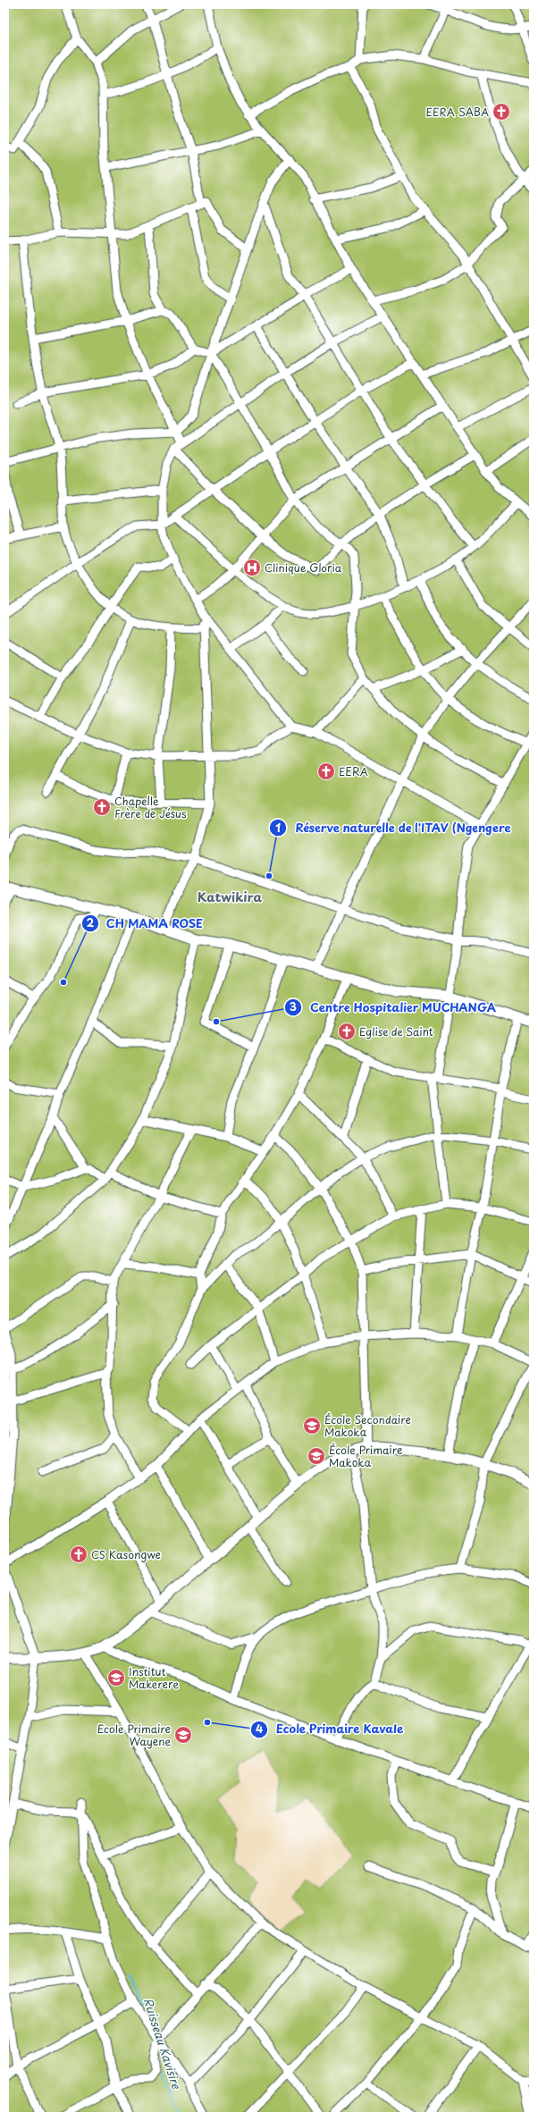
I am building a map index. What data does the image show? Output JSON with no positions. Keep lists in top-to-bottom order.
{
  "districts": ["Katwikira"],
  "water": ["Ruisseau Kavisire"],
  "places": {
    "church": [
      "EERA SABA",
      "EERA",
      "Chapelle Frère de Jésus",
      "Eglise de Saint",
      "CS Kasongwe"
    ],
    "hospital": ["Clinique Gloria"],
    "other": [
      "Réserve naturelle de l'ITAV (Ngengere",
      "CH MAMA ROSE",
      "Centre Hospitalier MUCHANGA",
      "Ecole Primaire Kavale"
    ],
    "school or university": [
      "École Secondaire Makoka",
      "École Primaire Makoka",
      "Institut Makerere",
      "Ecole Primaire Wayene"
    ]
  }
}
